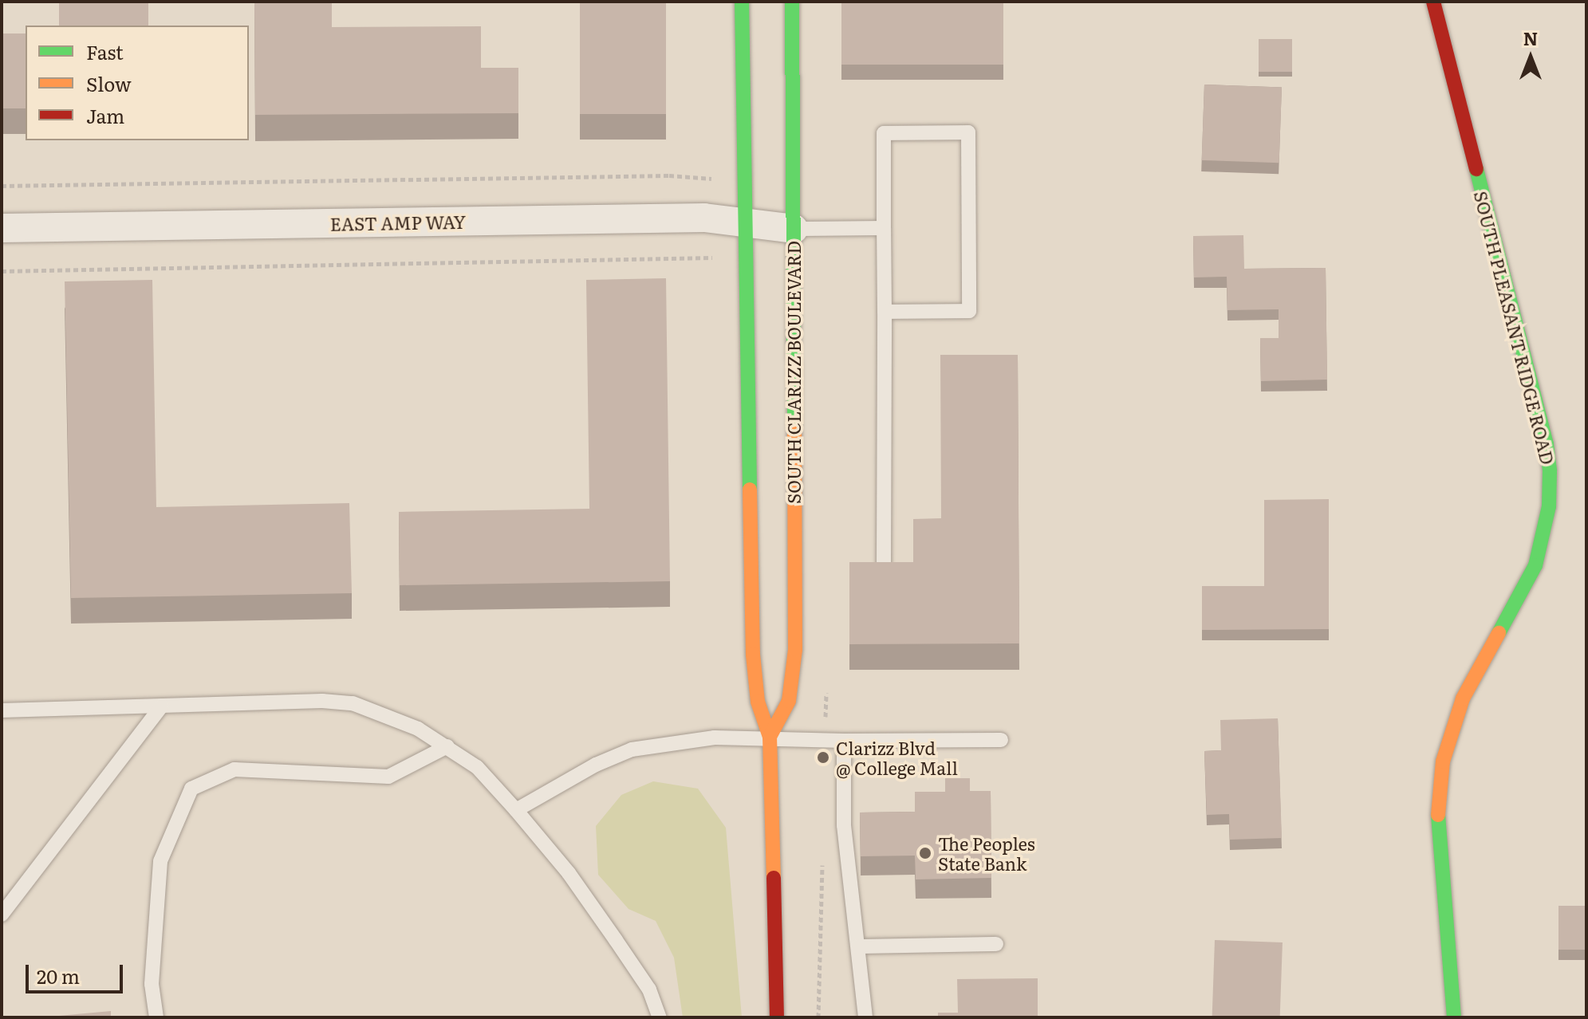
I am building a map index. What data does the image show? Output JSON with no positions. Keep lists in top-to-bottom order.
{
  "streets": {
    "street": ["EAST AMP WAY", "SOUTH PLEASANT RIDGE ROAD", "SOUTH CLARIZZ BOULEVARD"]
  },
  "crossings": [
    ["EAST AMP WAY", "SOUTH CLARIZZ BOULEVARD"]
  ],
  "places": ["Clarizz Blvd @ College Mall", "The Peoples State Bank"],
  "legend": ["Fast", "Slow", "Jam"],
  "scale_bar": "20 m",
  "north": "top"
}
